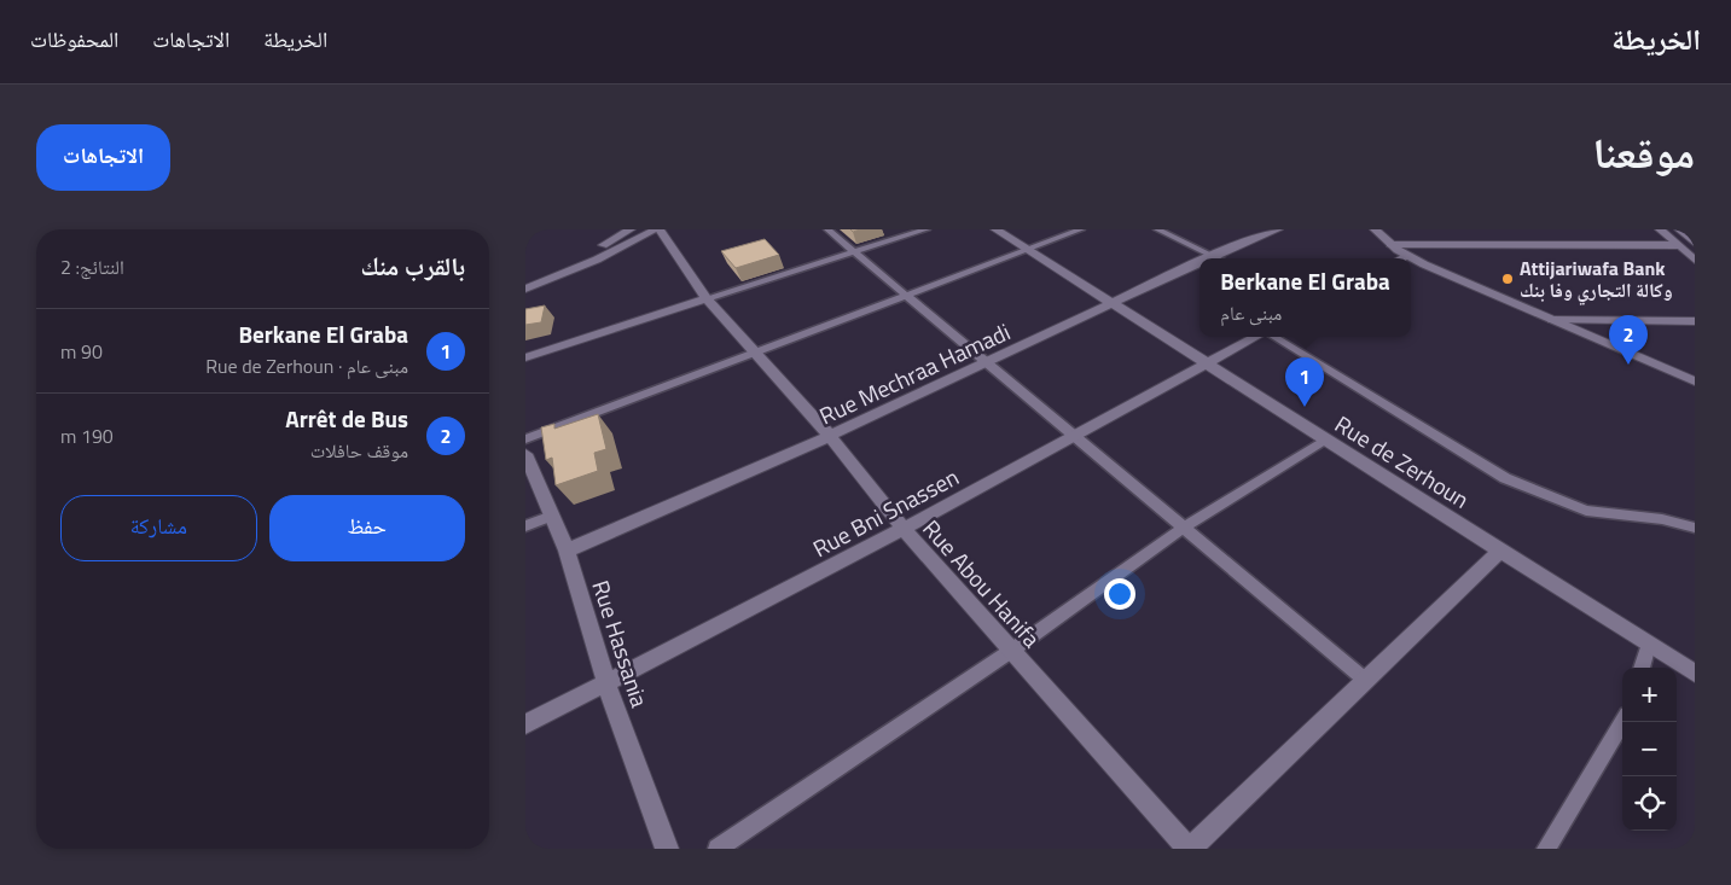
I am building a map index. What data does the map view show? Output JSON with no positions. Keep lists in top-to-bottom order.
{
  "streets": {
    "street": [
      "Rue Mechraa Hamadi",
      "Rue de Zerhoun",
      "Rue Bni Snassen",
      "Rue Abou Hanifa",
      "Rue Hassania"
    ]
  },
  "crossings": [
    ["Rue Mechraa Hamadi", "Rue de Zerhoun"],
    ["Rue Mechraa Hamadi", "Rue Abou Hanifa"],
    ["Rue Mechraa Hamadi", "Rue Hassania"],
    ["Rue de Zerhoun", "Rue Bni Snassen"],
    ["Rue Bni Snassen", "Rue Abou Hanifa"],
    ["Rue Bni Snassen", "Rue Hassania"]
  ],
  "places": ["Attijariwafa Bank وكالة التجاري وفا بنك"],
  "page": {
    "header": "الخريطة",
    "nav": ["الخريطة", "الاتجاهات", "المحفوظات"],
    "title": "موقعنا",
    "buttons": [
      "الاتجاهات",
      ["حفظ", "مشاركة"]
    ],
    "heading": ["بالقرب منك", "النتائج: 2"],
    "popup": ["Berkane El Graba", "مبنى عام"],
    "list": [
      {
        "mark": "1",
        "name": "Berkane El Graba",
        "note": "مبنى عام · Rue de Zerhoun",
        "value": "90 m"
      },
      {
        "mark": "2",
        "name": "Arrêt de Bus",
        "note": "موقف حافلات",
        "value": "190 m"
      }
    ],
    "pins": ["2", "1"],
    "map_buttons": ["+", "−"]
  }
}
